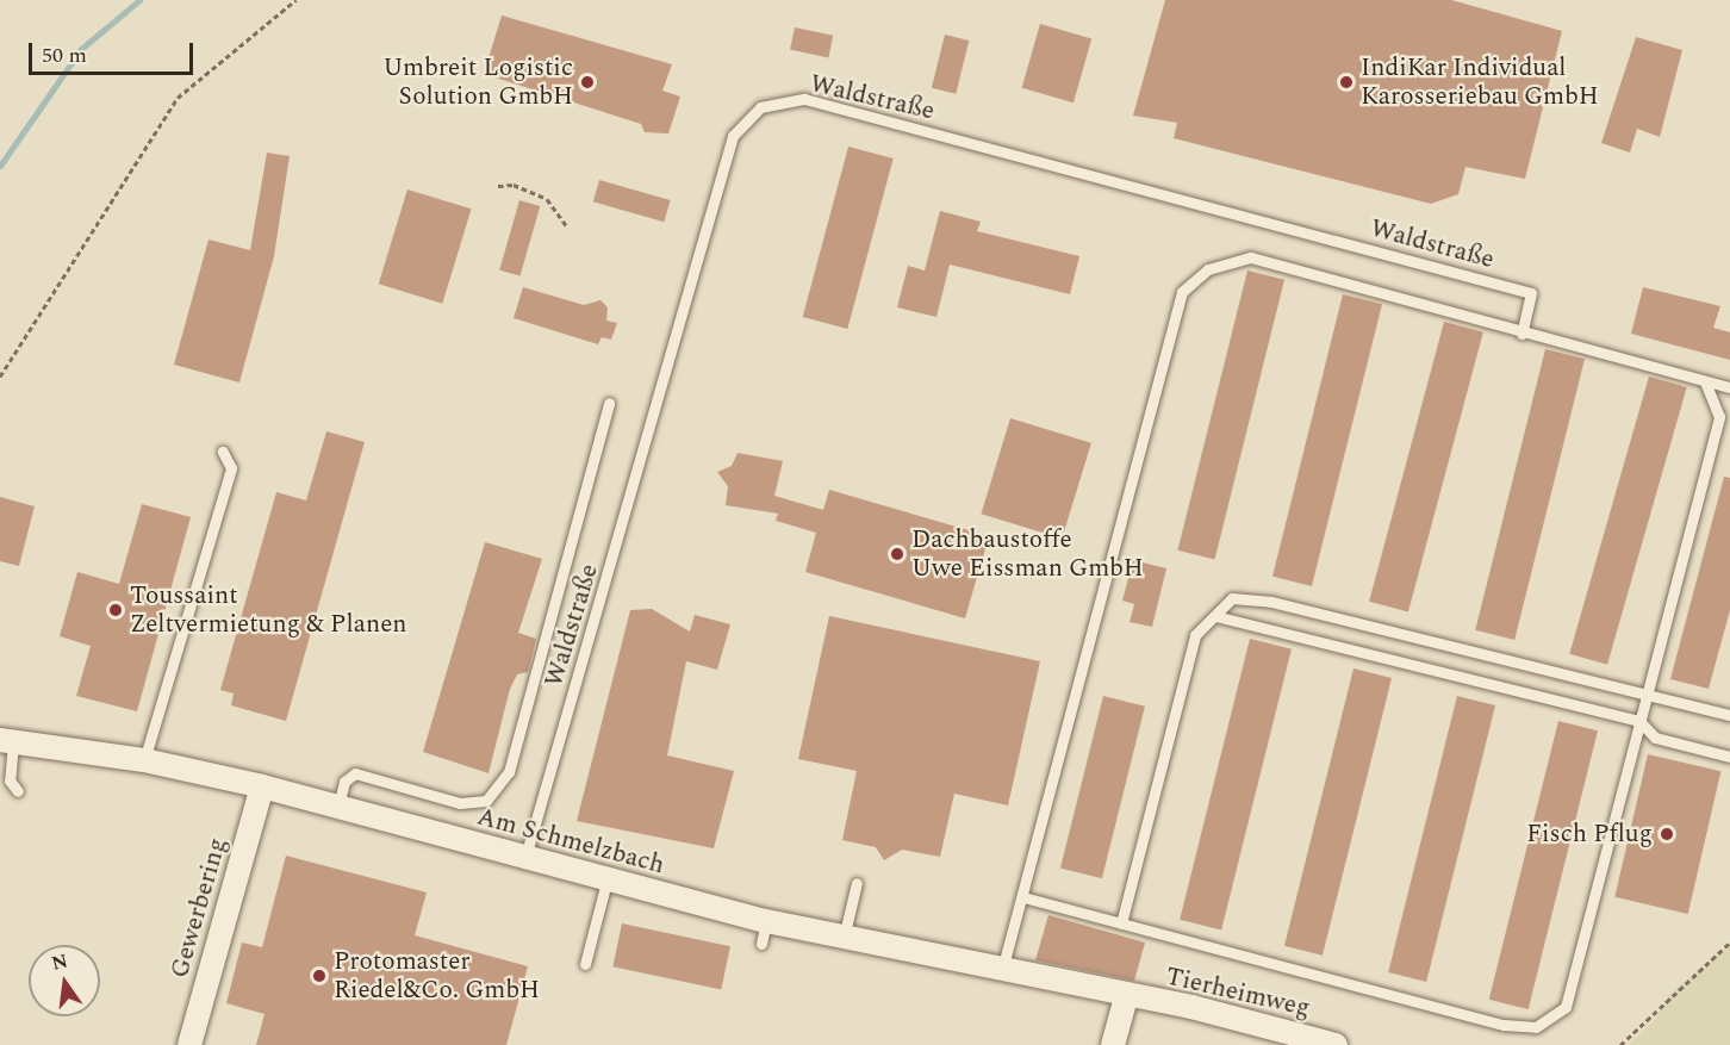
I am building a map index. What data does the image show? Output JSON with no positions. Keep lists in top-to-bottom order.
{
  "streets": {
    "street": ["Am Schmelzbach", "Gewerbering", "Tierheimweg"],
    "lane": ["Waldstraße"]
  },
  "crossings": [
    ["Waldstraße", "Am Schmelzbach"],
    ["Am Schmelzbach", "Gewerbering"],
    ["Am Schmelzbach", "Tierheimweg"]
  ],
  "places": [
    "Umbreit Logistic Solution GmbH",
    "IndiKar Individual Karosseriebau GmbH",
    "Dachbaustoffe Uwe Eissman GmbH",
    "Toussaint Zeltvermietung & Planen",
    "Fisch Pflug",
    "Protomaster Riedel&Co. GmbH"
  ],
  "scale_bar": "50 m",
  "north": "top"
}
